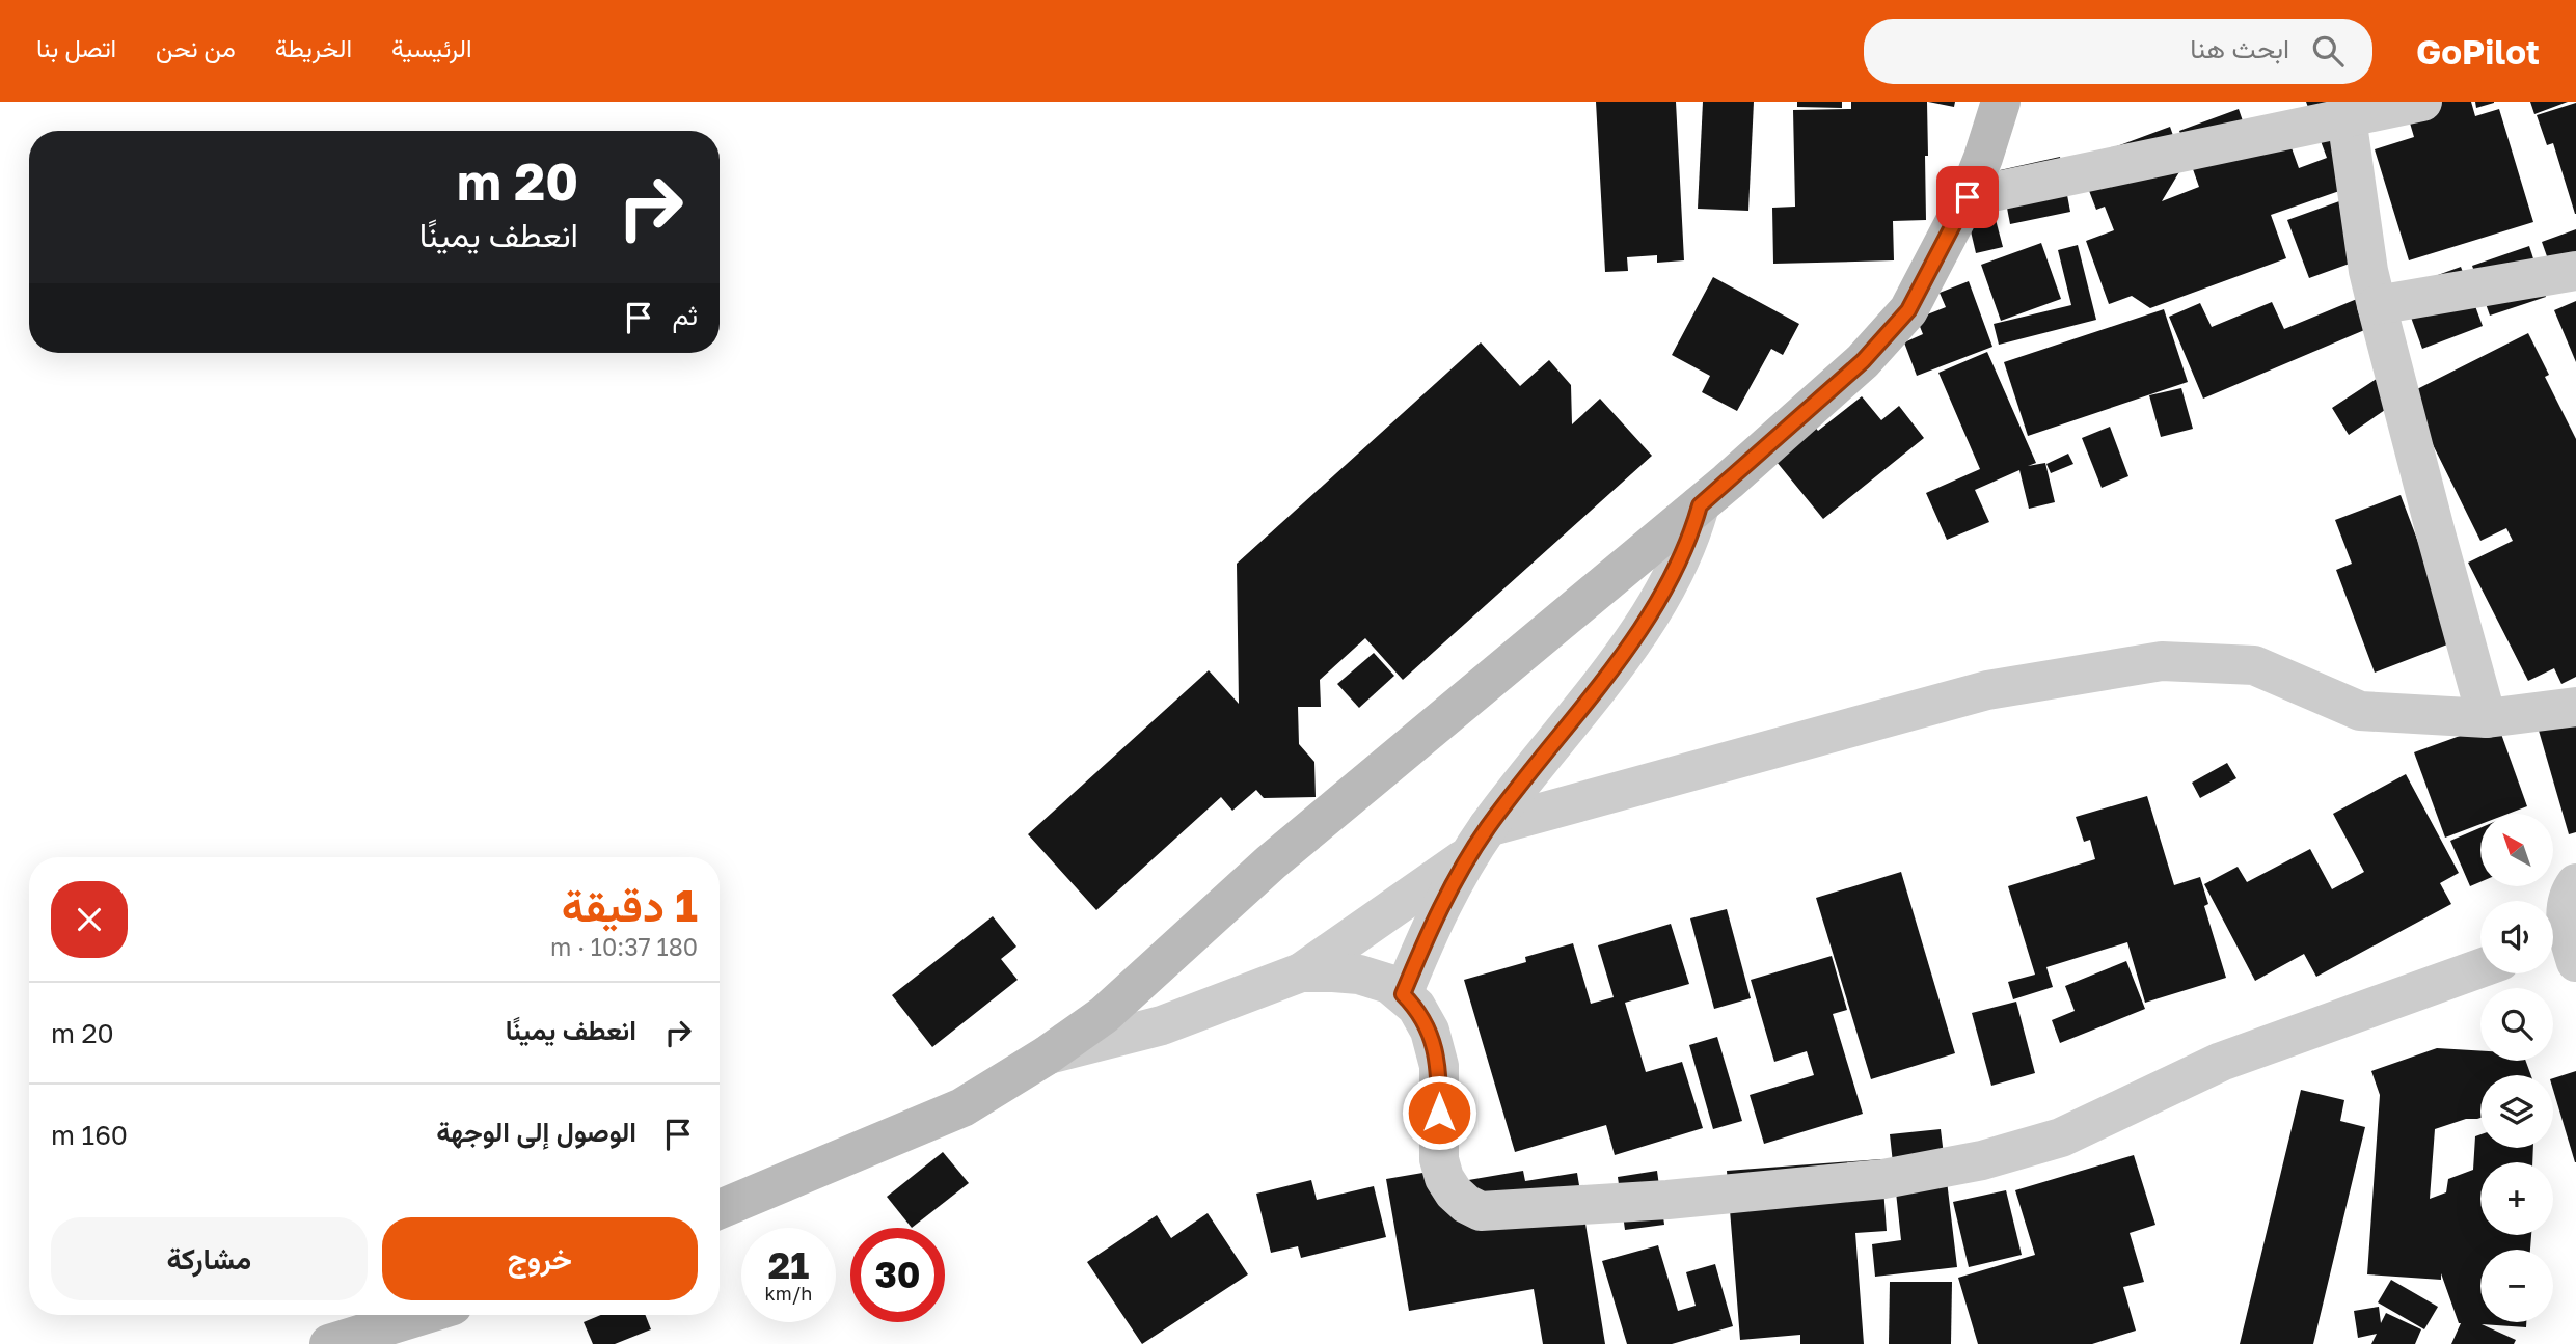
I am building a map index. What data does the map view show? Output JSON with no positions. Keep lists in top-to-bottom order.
{
  "north": "top left",
  "page": {
    "header": "GoPilot",
    "search": "ابحث هنا",
    "nav": [
      "الرئيسية",
      "الخريطة",
      "من نحن",
      "اتصل بنا"
    ],
    "turn": ["20 m", "انعطف يمينًا"],
    "then": "ثم",
    "map_buttons": ["+", "−"],
    "heading": ["1 دقيقة", "180 m · 10:37"],
    "list": [
      {
        "name": "انعطف يمينًا",
        "value": "20 m"
      },
      {
        "name": "الوصول إلى الوجهة",
        "value": "160 m"
      }
    ],
    "buttons": ["خروج", "مشاركة"],
    "speed": "21 km/h",
    "limit": "30"
  }
}
